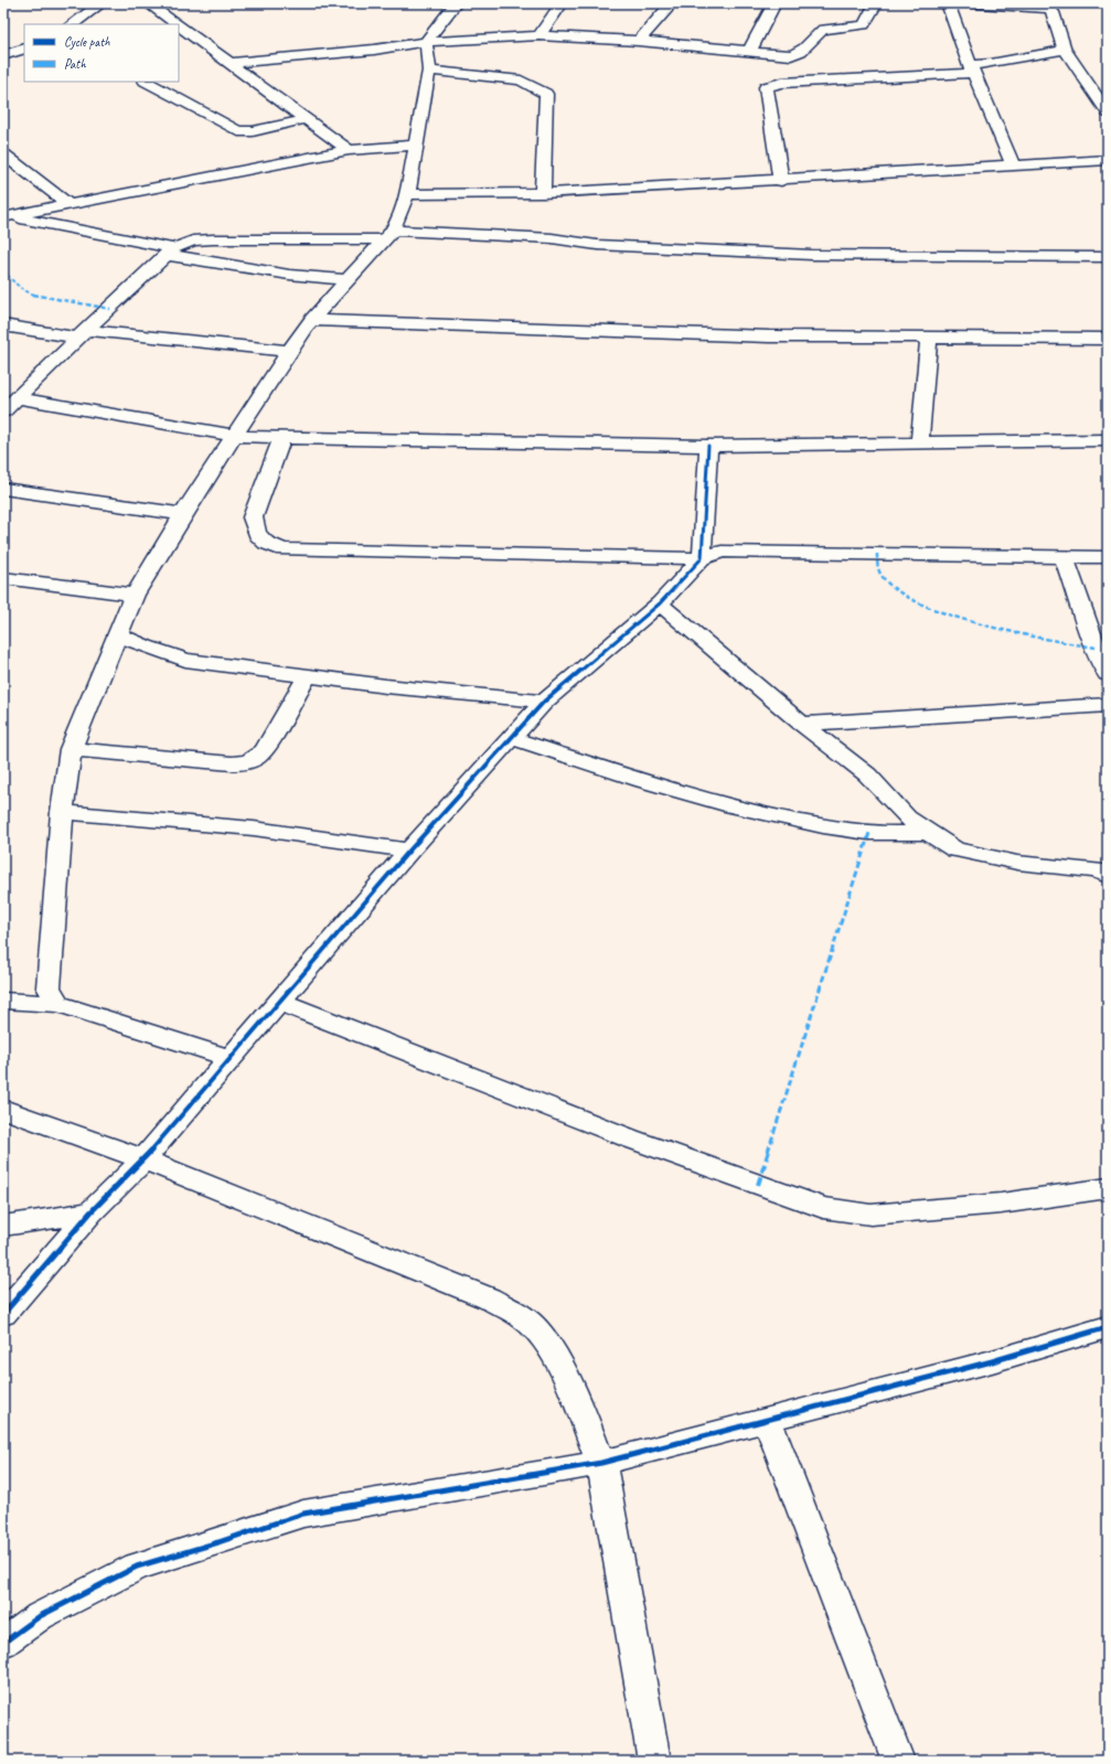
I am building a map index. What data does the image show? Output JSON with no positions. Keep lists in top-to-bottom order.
{
  "legend": ["Cycle path", "Path"]
}
